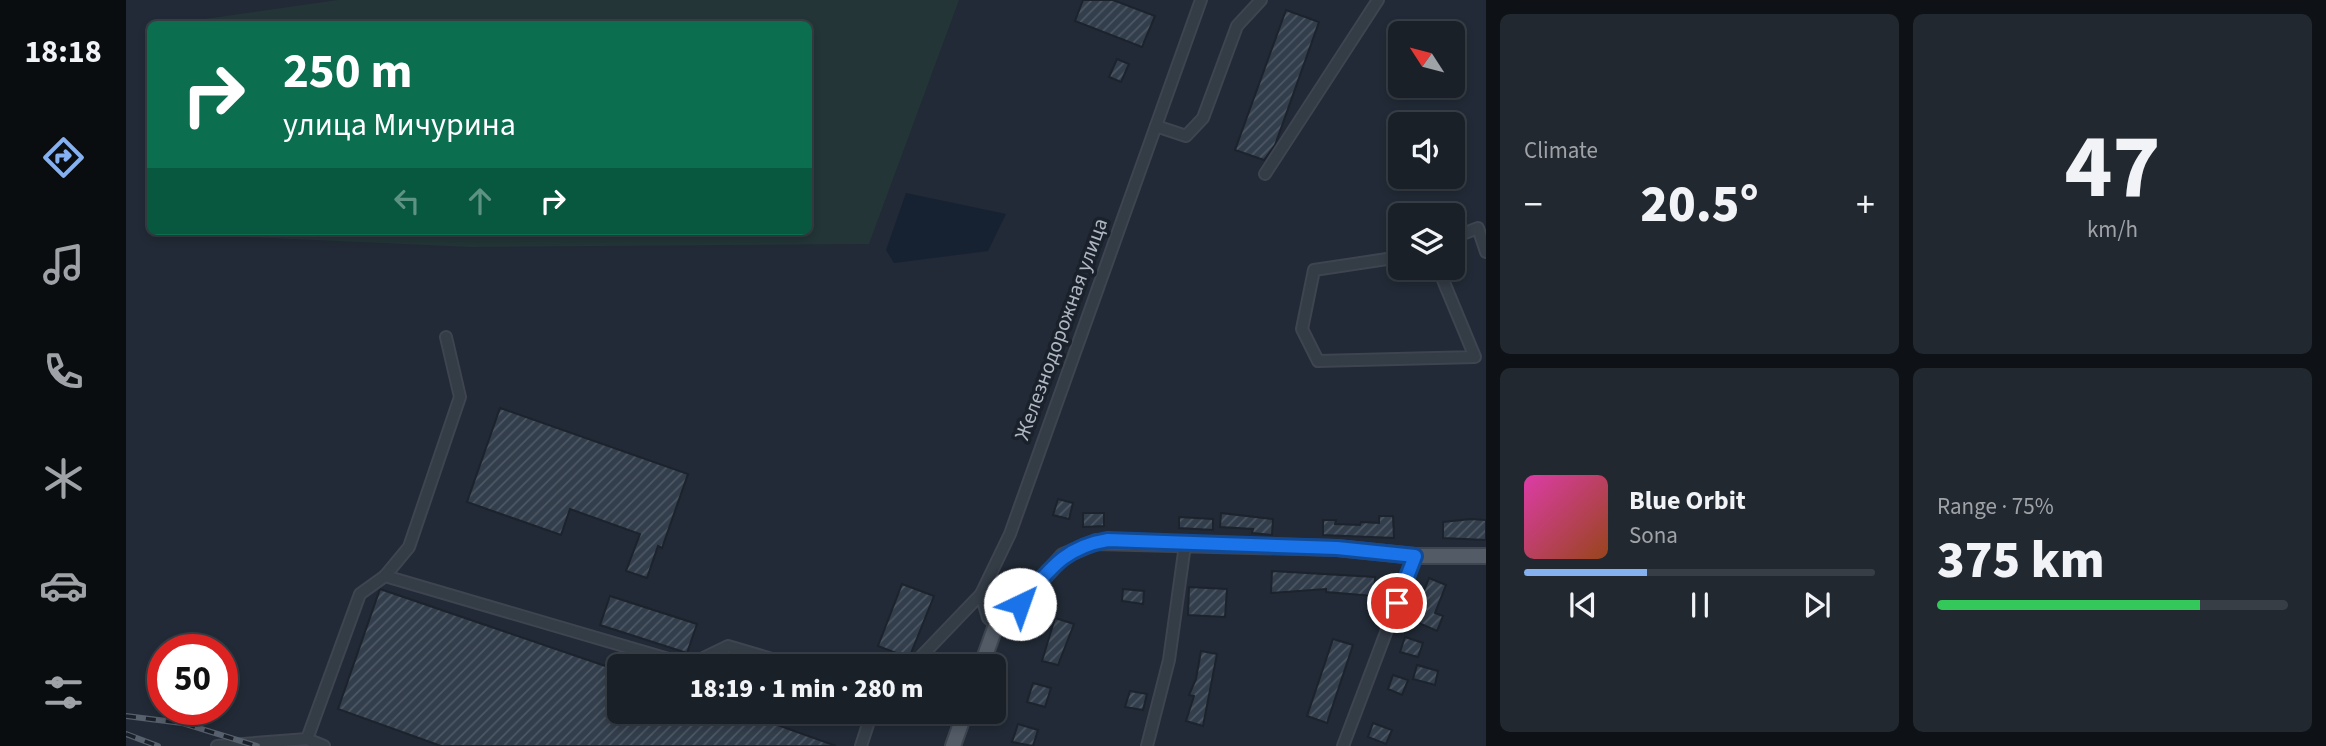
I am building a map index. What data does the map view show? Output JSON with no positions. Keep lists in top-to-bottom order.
{
  "streets": {
    "street": ["Железнодорожная улица"]
  },
  "north": "top left",
  "page": {
    "tabs": "18:18",
    "tile": [
      "Climate",
      ["47", "km/h"],
      ["Range · 75%", "375 km"]
    ],
    "turn": ["250 m", "улица Мичурина"],
    "heat": ["−", "20.5°", "+"],
    "song": ["Blue Orbit", "Sona"],
    "limit": "50",
    "trip": "18:19 · 1 min · 280 m"
  }
}
